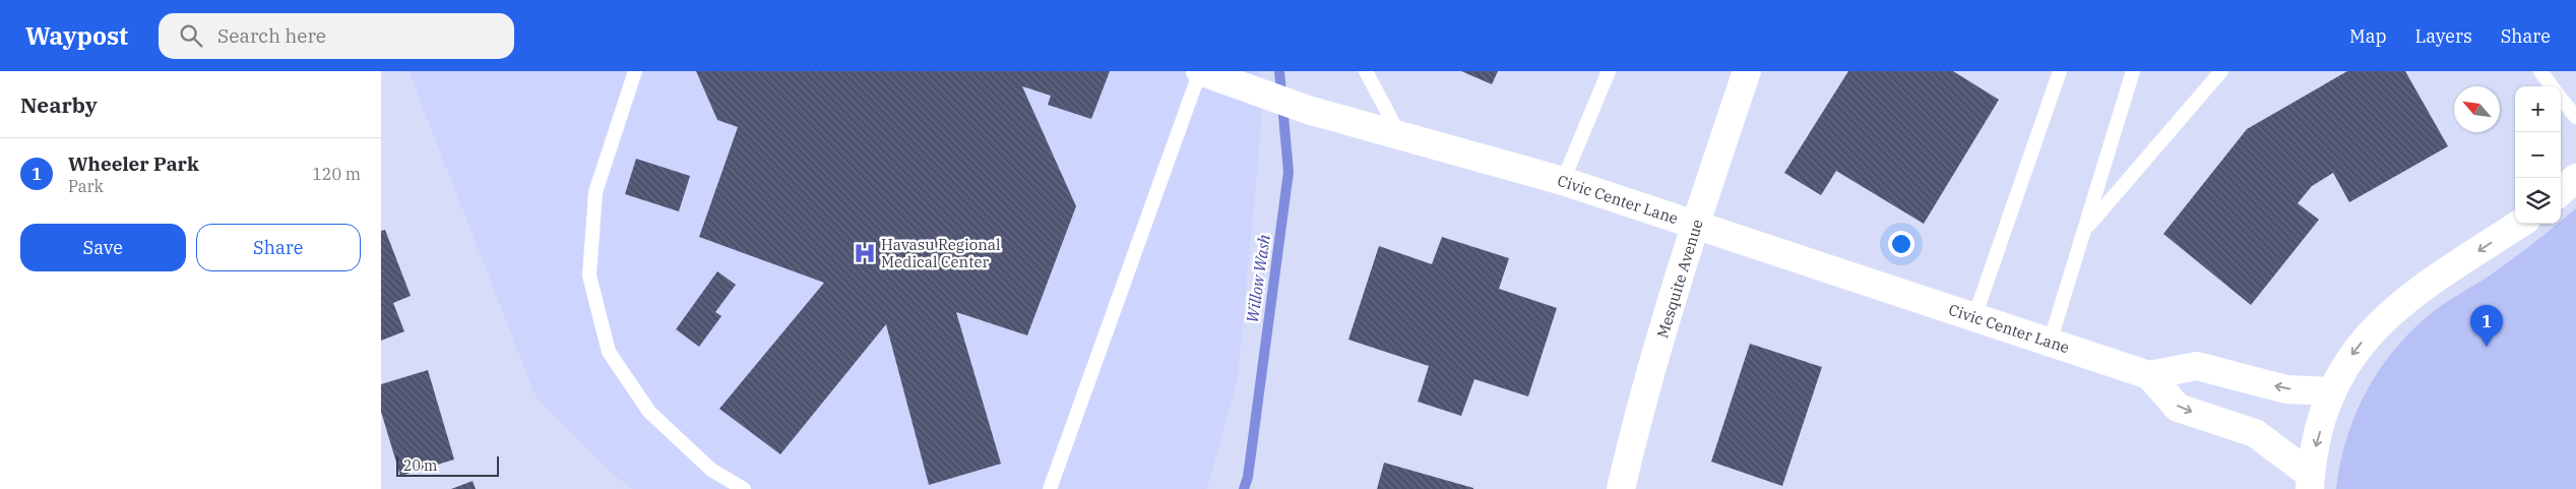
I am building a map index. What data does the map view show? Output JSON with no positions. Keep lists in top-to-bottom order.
{
  "streets": {
    "street": ["Civic Center Lane", "Mesquite Avenue"]
  },
  "crossings": [
    ["Civic Center Lane", "Mesquite Avenue"]
  ],
  "water": ["Willow Wash"],
  "places": {
    "hospital": ["Havasu Regional Medical Center"]
  },
  "scale_bar": "20 m",
  "north": "top left",
  "page": {
    "header": "Waypost",
    "search": "Search here",
    "nav": ["Map", "Layers", "Share"],
    "heading": "Nearby",
    "map_buttons": ["+", "−"],
    "list": [
      {
        "mark": "1",
        "name": "Wheeler Park",
        "note": "Park",
        "value": "120 m"
      }
    ],
    "buttons": ["Save", "Share"],
    "pins": "1",
    "scale": "20 m"
  }
}
